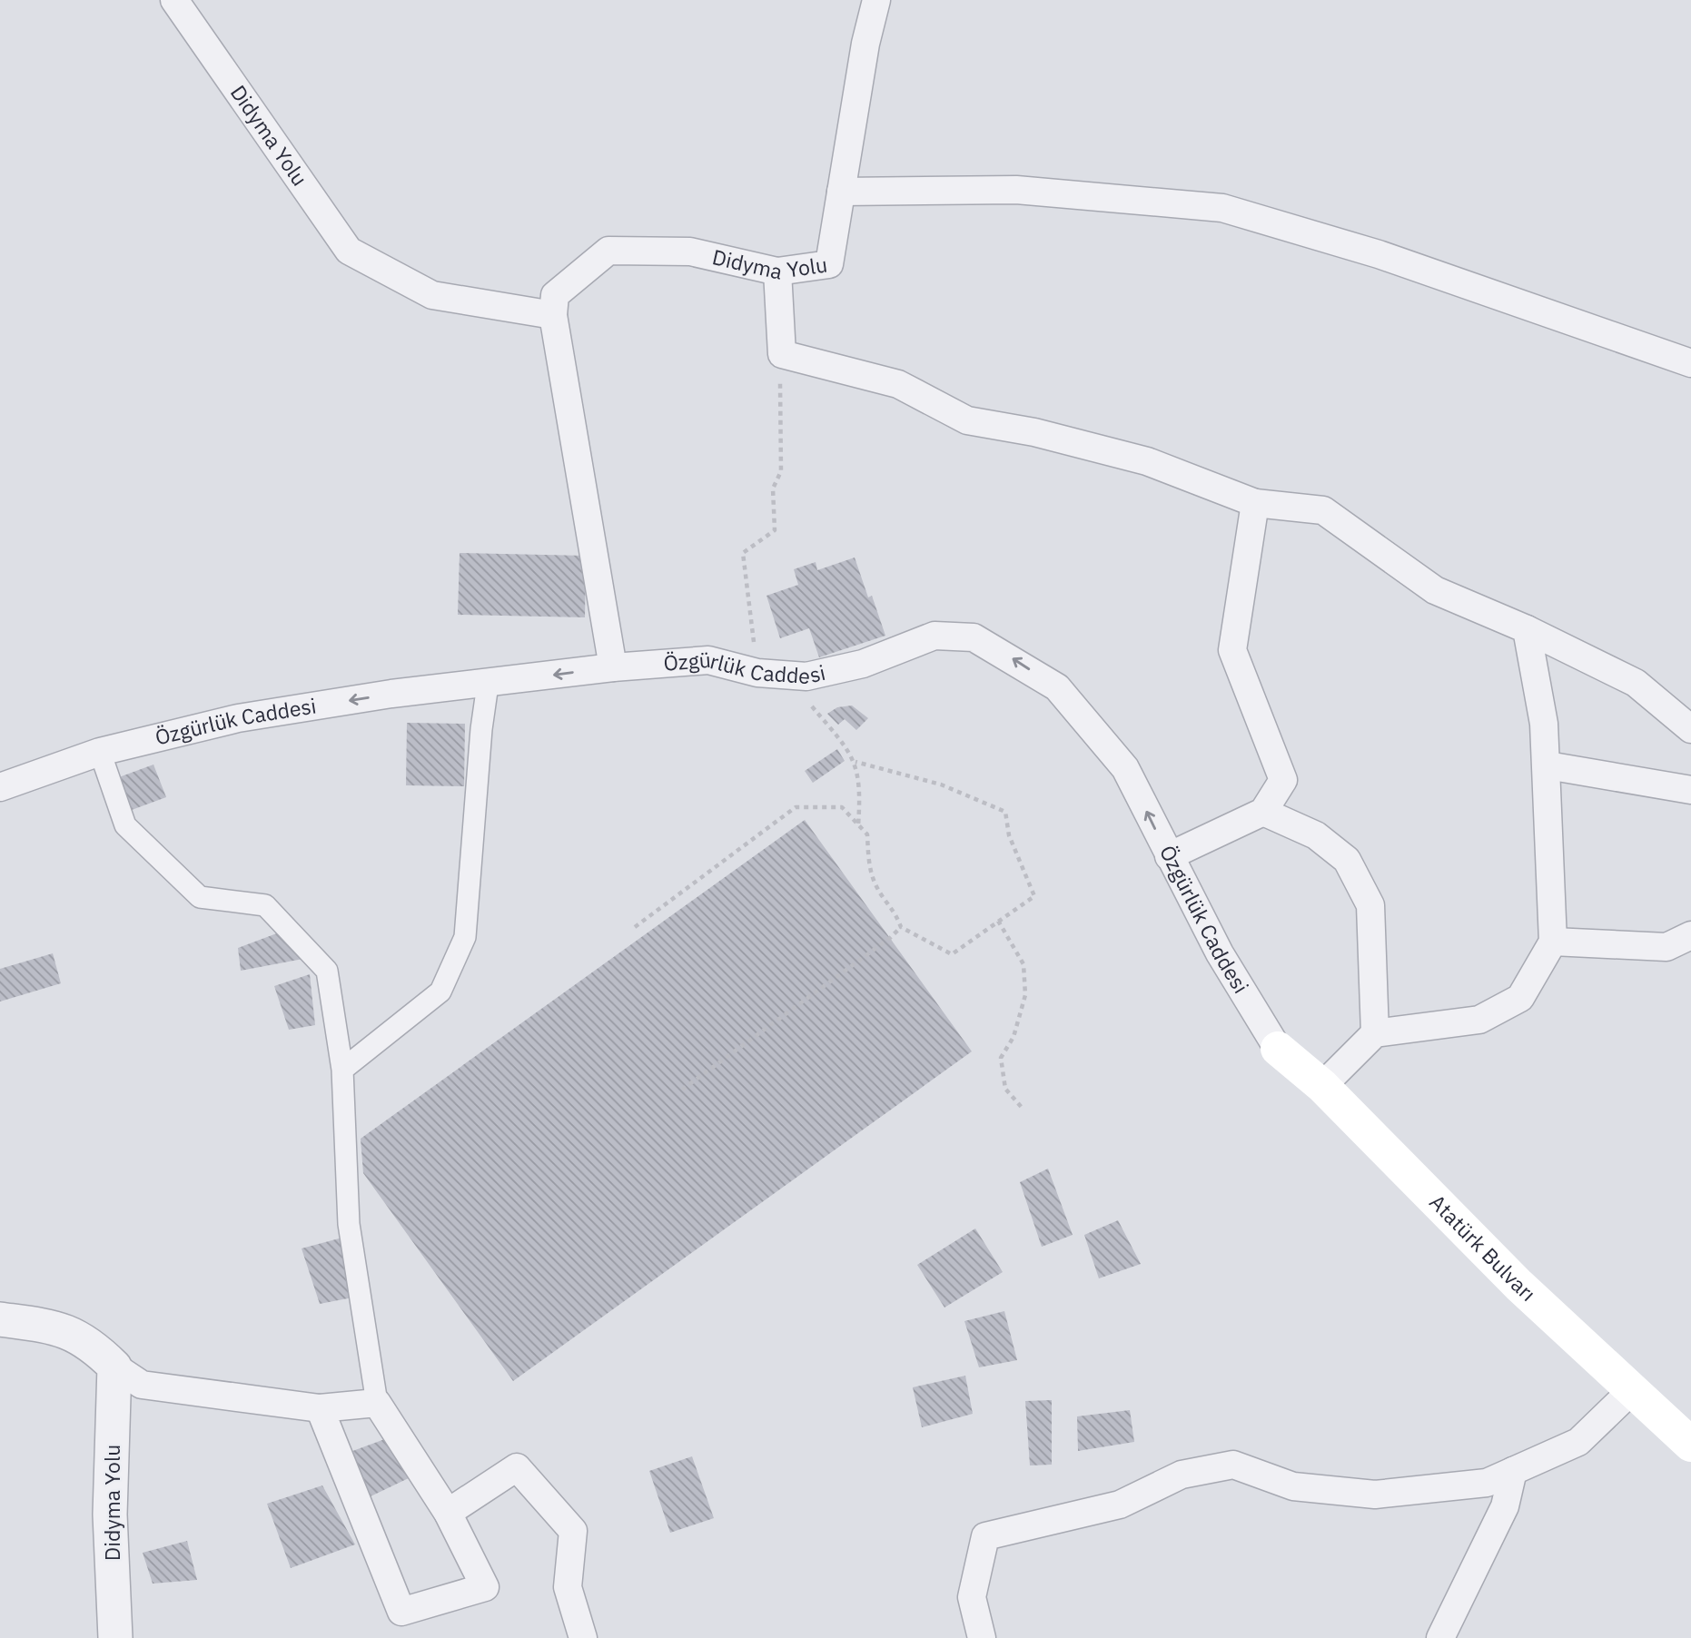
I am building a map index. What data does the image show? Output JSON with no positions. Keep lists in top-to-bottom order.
{
  "streets": {
    "main road": ["Atatürk Bulvarı"],
    "street": ["Didyma Yolu", "Özgürlük Caddesi"]
  },
  "crossings": [
    ["Özgürlük Caddesi", "Atatürk Bulvarı"]
  ],
  "one_way": ["Özgürlük Caddesi"]
}
